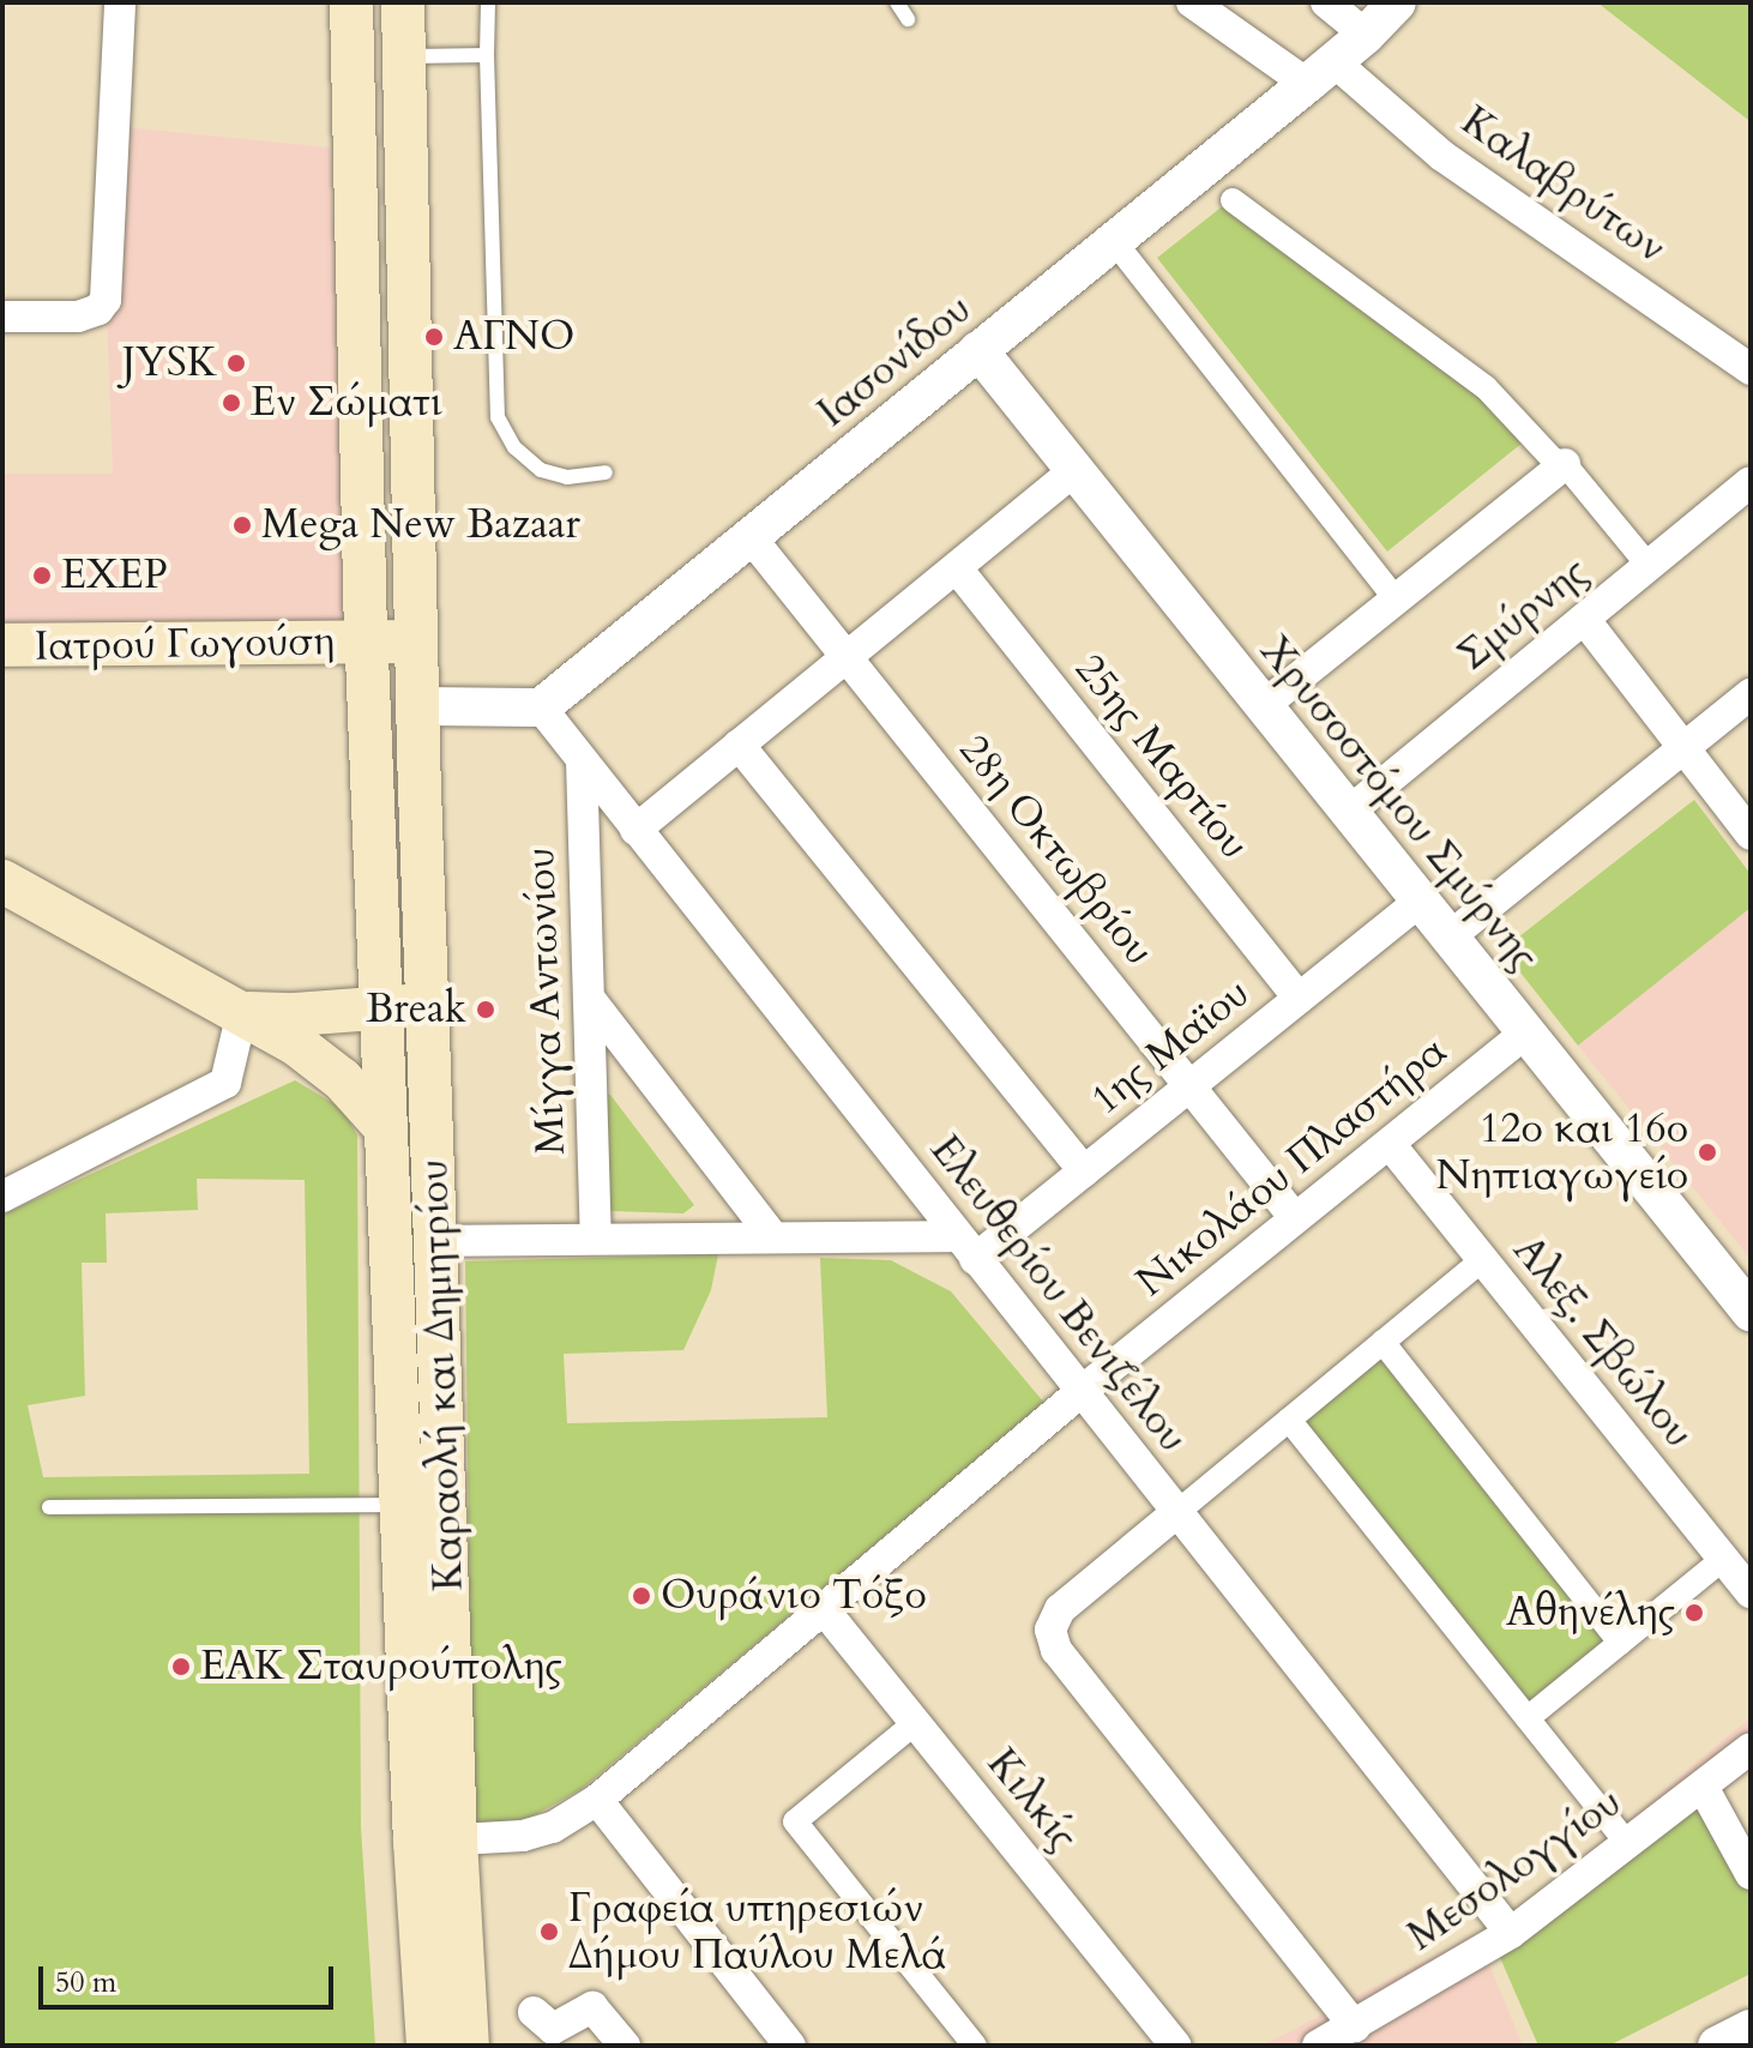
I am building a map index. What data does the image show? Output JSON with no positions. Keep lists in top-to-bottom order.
{
  "streets": {
    "main road": ["Ιατρού Γωγούση", "Καραολή και Δημητρίου"],
    "street": [
      "Καλαβρύτων",
      "Ιασονίδου",
      "Σμύρνης",
      "25ης Μαρτίου",
      "Χρυσοστόμου Σμύρνης",
      "28η Οκτωβρίου",
      "Μίγγα Αντωνίου",
      "1ης Μαϊου",
      "Νικολάου Πλαστήρα",
      "Ελευθερίου Βενιζέλου",
      "Αλεξ. Σβώλου",
      "Κιλκίς",
      "Μεσολογγίου"
    ]
  },
  "crossings": [
    ["Καλαβρύτων", "Ιασονίδου"],
    ["Ιασονίδου", "Χρυσοστόμου Σμύρνης"],
    ["Ιασονίδου", "28η Οκτωβρίου"],
    ["Ιασονίδου", "Ελευθερίου Βενιζέλου"],
    ["Σμύρνης", "Χρυσοστόμου Σμύρνης"],
    ["Ιατρού Γωγούση", "Καραολή και Δημητρίου"],
    ["25ης Μαρτίου", "1ης Μαϊου"],
    ["Χρυσοστόμου Σμύρνης", "1ης Μαϊου"],
    ["Χρυσοστόμου Σμύρνης", "Νικολάου Πλαστήρα"],
    ["28η Οκτωβρίου", "1ης Μαϊου"],
    ["28η Οκτωβρίου", "Νικολάου Πλαστήρα"],
    ["Μίγγα Αντωνίου", "Ελευθερίου Βενιζέλου"],
    ["1ης Μαϊου", "Ελευθερίου Βενιζέλου"],
    ["Νικολάου Πλαστήρα", "Ελευθερίου Βενιζέλου"],
    ["Νικολάου Πλαστήρα", "Αλεξ. Σβώλου"],
    ["Νικολάου Πλαστήρα", "Καραολή και Δημητρίου"],
    ["Νικολάου Πλαστήρα", "Κιλκίς"],
    ["Ελευθερίου Βενιζέλου", "Μεσολογγίου"]
  ],
  "places": [
    "ΑΓΝΟ",
    "JYSK",
    "Εν Σώματι",
    "Mega New Bazaar",
    "ΕΧΕΡ",
    "Break",
    "12ο και 16ο Νηπιαγωγείο",
    "Ουράνιο Τόξο",
    "Αθηνέλης",
    "EAK Σταυρούπολης",
    "Γραφεία υπηρεσιών Δήμου Παύλου Μελά"
  ],
  "scale_bar": "50 m"
}
